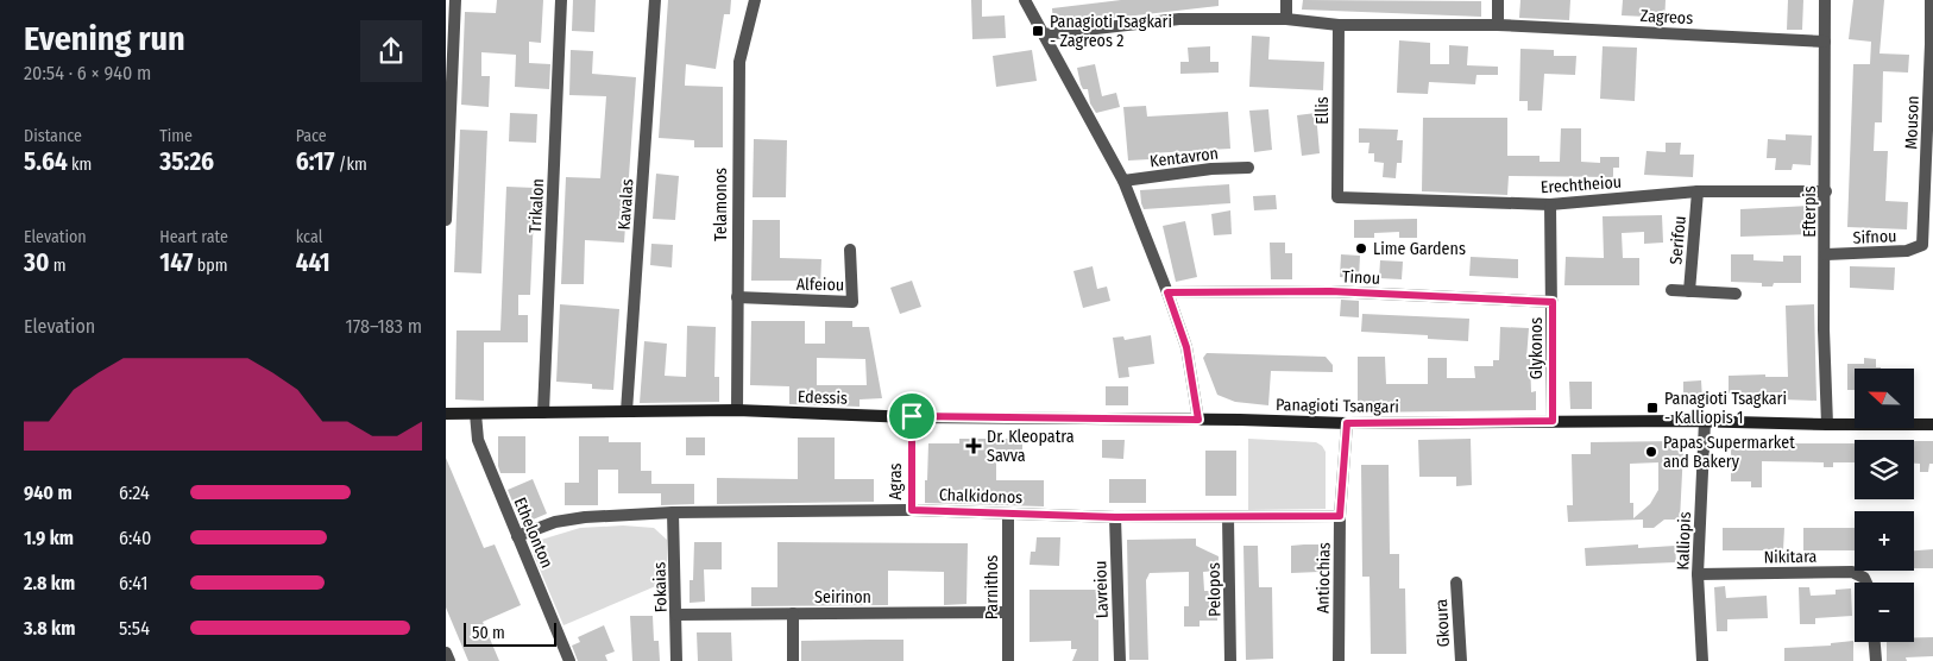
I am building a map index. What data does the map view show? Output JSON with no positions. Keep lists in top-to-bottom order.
{
  "streets": {
    "main road": ["Edessis", "Panagioti Tsangari"],
    "street": [
      "Zagreos",
      "Ellis",
      "Mouson",
      "Kentavron",
      "Erechtheiou",
      "Kavalas",
      "Telamonos",
      "Trikalon",
      "Efterpis",
      "Sifnou",
      "Serifou",
      "Tinou",
      "Alfeiou",
      "Glykonos",
      "Agras",
      "Chalkidonos",
      "Ethelonton",
      "Kalliopis",
      "Nikitara",
      "Antiochias",
      "Fokaias",
      "Parnithos",
      "Lavreiou",
      "Pelopos",
      "Seirinon",
      "Gkoura"
    ]
  },
  "crossings": [
    ["Zagreos", "Ellis"],
    ["Zagreos", "Efterpis"],
    ["Ellis", "Erechtheiou"],
    ["Mouson", "Sifnou"],
    ["Erechtheiou", "Efterpis"],
    ["Erechtheiou", "Serifou"],
    ["Erechtheiou", "Glykonos"],
    ["Kavalas", "Edessis"],
    ["Telamonos", "Alfeiou"],
    ["Telamonos", "Edessis"],
    ["Trikalon", "Edessis"],
    ["Efterpis", "Sifnou"],
    ["Efterpis", "Panagioti Tsangari"],
    ["Tinou", "Glykonos"],
    ["Glykonos", "Panagioti Tsangari"],
    ["Edessis", "Panagioti Tsangari"],
    ["Edessis", "Agras"],
    ["Edessis", "Ethelonton"],
    ["Panagioti Tsangari", "Kalliopis"],
    ["Panagioti Tsangari", "Antiochias"],
    ["Agras", "Chalkidonos"],
    ["Chalkidonos", "Ethelonton"],
    ["Chalkidonos", "Antiochias"],
    ["Chalkidonos", "Fokaias"],
    ["Chalkidonos", "Parnithos"],
    ["Chalkidonos", "Lavreiou"],
    ["Chalkidonos", "Pelopos"],
    ["Kalliopis", "Nikitara"],
    ["Fokaias", "Seirinon"],
    ["Parnithos", "Seirinon"]
  ],
  "places": {
    "transit": ["Panagioti Tsagkari - Zagreos 2", "Panagioti Tsagkari - Kalliopis 1"],
    "other": ["Lime Gardens", "Papas Supermarket and Bakery"],
    "health": ["Dr. Kleopatra Savva"]
  },
  "scale_bar": "50 m",
  "north": "left",
  "page": {
    "heading": ["Evening run", "20:54 · 6 × 940 m"],
    "stats": [
      ["Distance", "5.64 km"],
      ["Time", "35:26"],
      ["Pace", "6:17 /km"],
      ["Elevation", "30 m"],
      ["Heart rate", "147 bpm"],
      ["kcal", "441"]
    ],
    "chart": ["Elevation", "178–183 m"],
    "map_buttons": ["+", "−"],
    "list": [
      {
        "name": "940 m",
        "note": "6:24"
      },
      {
        "name": "1.9 km",
        "note": "6:40"
      },
      {
        "name": "2.8 km",
        "note": "6:41"
      },
      {
        "name": "3.8 km",
        "note": "5:54"
      }
    ],
    "scale": "50 m"
  }
}
